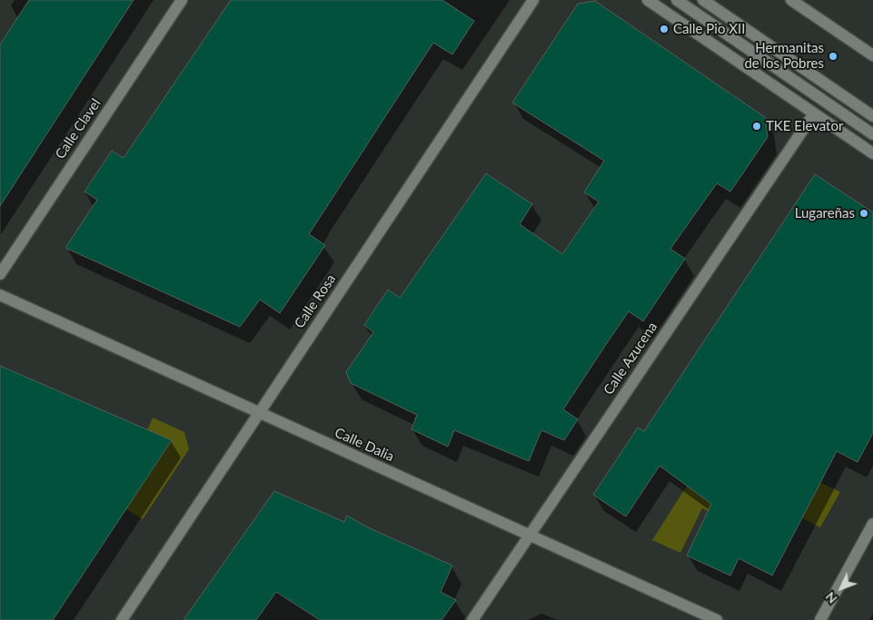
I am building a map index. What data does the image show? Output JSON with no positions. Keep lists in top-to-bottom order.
{
  "streets": {
    "street": [
      "Calle Clavel",
      "Calle Rosa",
      "Calle Azucena",
      "Calle Dalia"
    ]
  },
  "crossings": [
    ["Calle Rosa", "Calle Dalia"],
    ["Calle Azucena", "Calle Dalia"]
  ],
  "places": [
    "Calle Pio XII",
    "Hermanitas de los Pobres",
    "TKE Elevator",
    "Lugareñas"
  ],
  "north": "bottom left"
}
